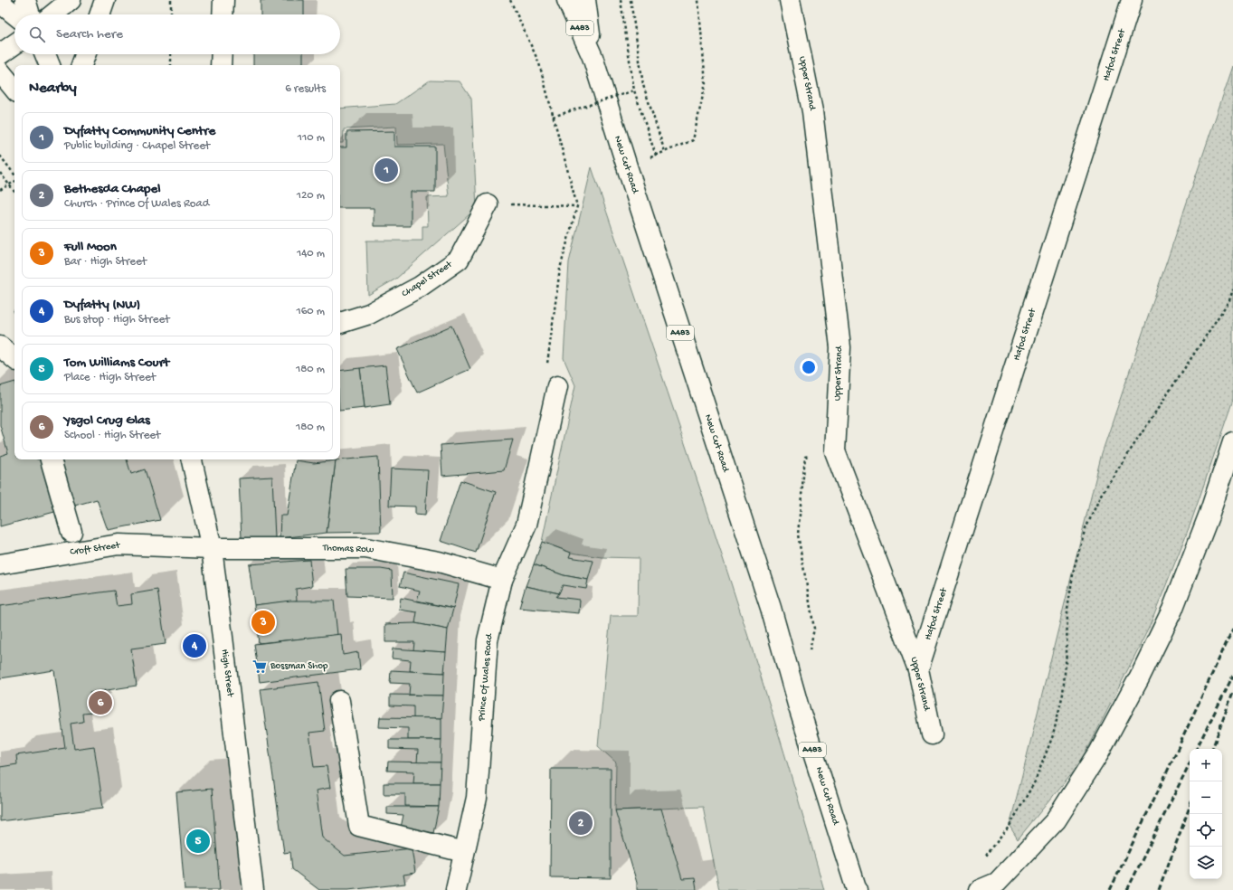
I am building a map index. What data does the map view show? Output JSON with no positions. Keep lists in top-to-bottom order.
{
  "streets": {
    "street": [
      "A483",
      "Hafod Street",
      "Upper Strand",
      "New Cut Road",
      "Chapel Street",
      "Croft Street",
      "Thomas Row",
      "High Street",
      "Prince Of Wales Road"
    ]
  },
  "crossings": [
    ["Hafod Street", "Upper Strand"],
    ["Croft Street", "Thomas Row"],
    ["Croft Street", "High Street"],
    ["Thomas Row", "High Street"],
    ["Thomas Row", "Prince Of Wales Road"]
  ],
  "places": {
    "supermarket": ["Bossman Shop"]
  },
  "page": {
    "search": "Search here",
    "heading": ["Nearby", "6 results"],
    "list": [
      {
        "mark": "1",
        "name": "Dyfatty Community Centre",
        "note": "Public building · Chapel Street",
        "value": "110 m"
      },
      {
        "mark": "2",
        "name": "Bethesda Chapel",
        "note": "Church · Prince Of Wales Road",
        "value": "120 m"
      },
      {
        "mark": "3",
        "name": "Full Moon",
        "note": "Bar · High Street",
        "value": "140 m"
      },
      {
        "mark": "4",
        "name": "Dyfatty (NW)",
        "note": "Bus stop · High Street",
        "value": "160 m"
      },
      {
        "mark": "5",
        "name": "Tom Williams Court",
        "note": "Place · High Street",
        "value": "180 m"
      },
      {
        "mark": "6",
        "name": "Ysgol Crug Glas",
        "note": "School · High Street",
        "value": "180 m"
      }
    ],
    "pins": [
      "1",
      "3",
      "4",
      "6",
      "2",
      "5"
    ],
    "map_buttons": ["+", "−"]
  }
}
